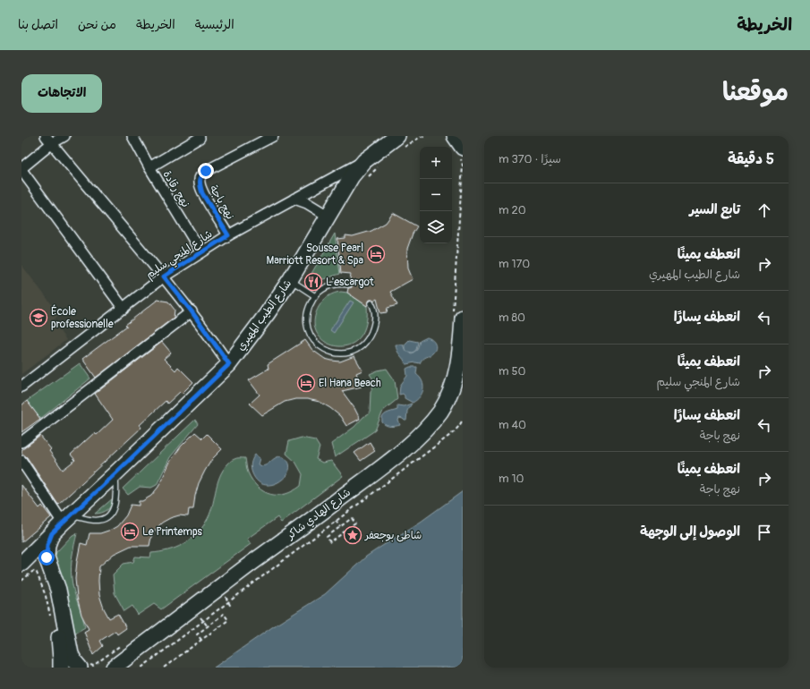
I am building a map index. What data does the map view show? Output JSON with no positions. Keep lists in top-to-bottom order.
{
  "streets": {
    "main road": ["شارع الطيب المهيري", "شارع الهادي شاكر"],
    "street": ["نهج رقادة", "نهج باجة", "شارع المنجي سليم"]
  },
  "crossings": [
    ["نهج رقادة", "شارع المنجي سليم"],
    ["نهج باجة", "شارع المنجي سليم"],
    ["شارع المنجي سليم", "شارع الطيب المهيري"]
  ],
  "places": {
    "hotel": ["Sousse Pearl Marriott Resort & Spa", "El Hana Beach", "Le Printemps"],
    "restaurant": ["L'escargot"],
    "school or university": ["École professionelle"],
    "place": ["شاطئ بوجعفر"]
  },
  "page": {
    "header": "الخريطة",
    "nav": [
      "الرئيسية",
      "الخريطة",
      "من نحن",
      "اتصل بنا"
    ],
    "title": "موقعنا",
    "buttons": "الاتجاهات",
    "heading": ["5 دقيقة", "سيرًا · 370 m"],
    "map_buttons": ["+", "−"],
    "list": [
      ["تابع السير", "20 m"],
      ["انعطف يمينًا", "شارع الطيب المهيري", "170 m"],
      ["انعطف يسارًا", "80 m"],
      ["انعطف يمينًا", "شارع المنجي سليم", "50 m"],
      ["انعطف يسارًا", "نهج باجة", "40 m"],
      ["انعطف يمينًا", "نهج باجة", "10 m"],
      "الوصول إلى الوجهة"
    ]
  }
}
